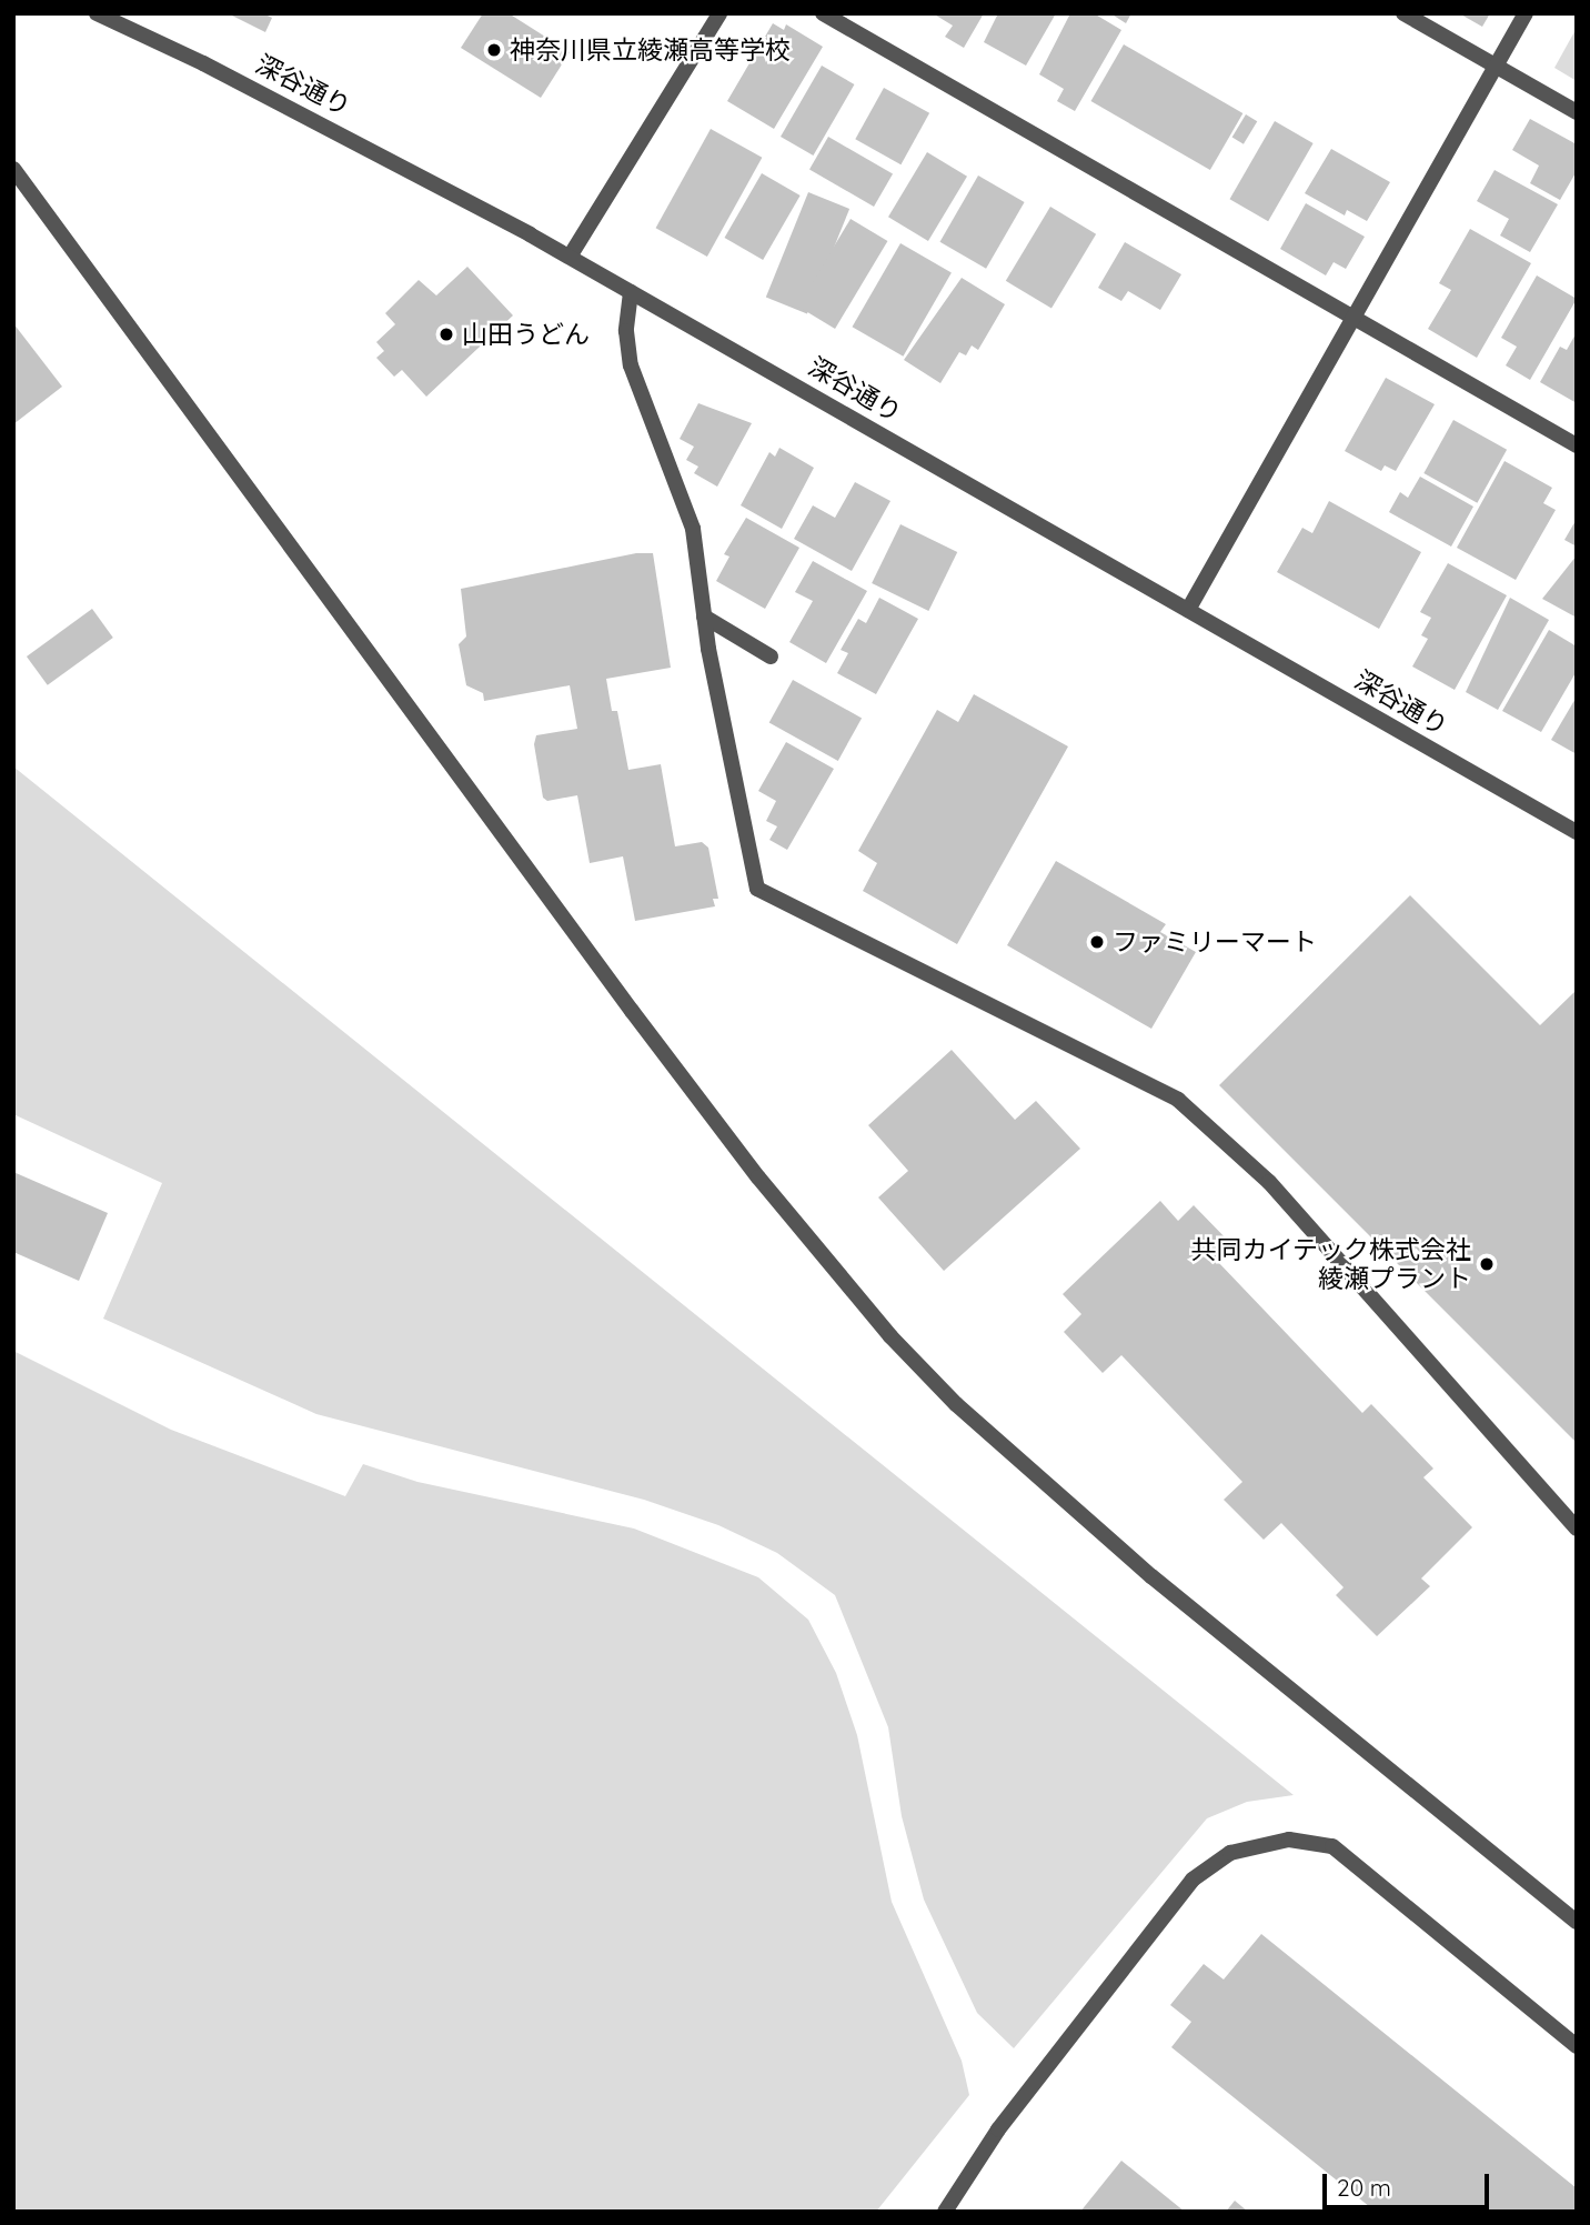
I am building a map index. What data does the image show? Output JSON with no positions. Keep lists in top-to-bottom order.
{
  "streets": {
    "street": ["深谷通り"]
  },
  "places": [
    "神奈川県立綾瀬高等学校",
    "山田うどん",
    "ファミリーマート",
    "共同カイテック株式会社 綾瀬プラント"
  ],
  "scale_bar": "20 m"
}
